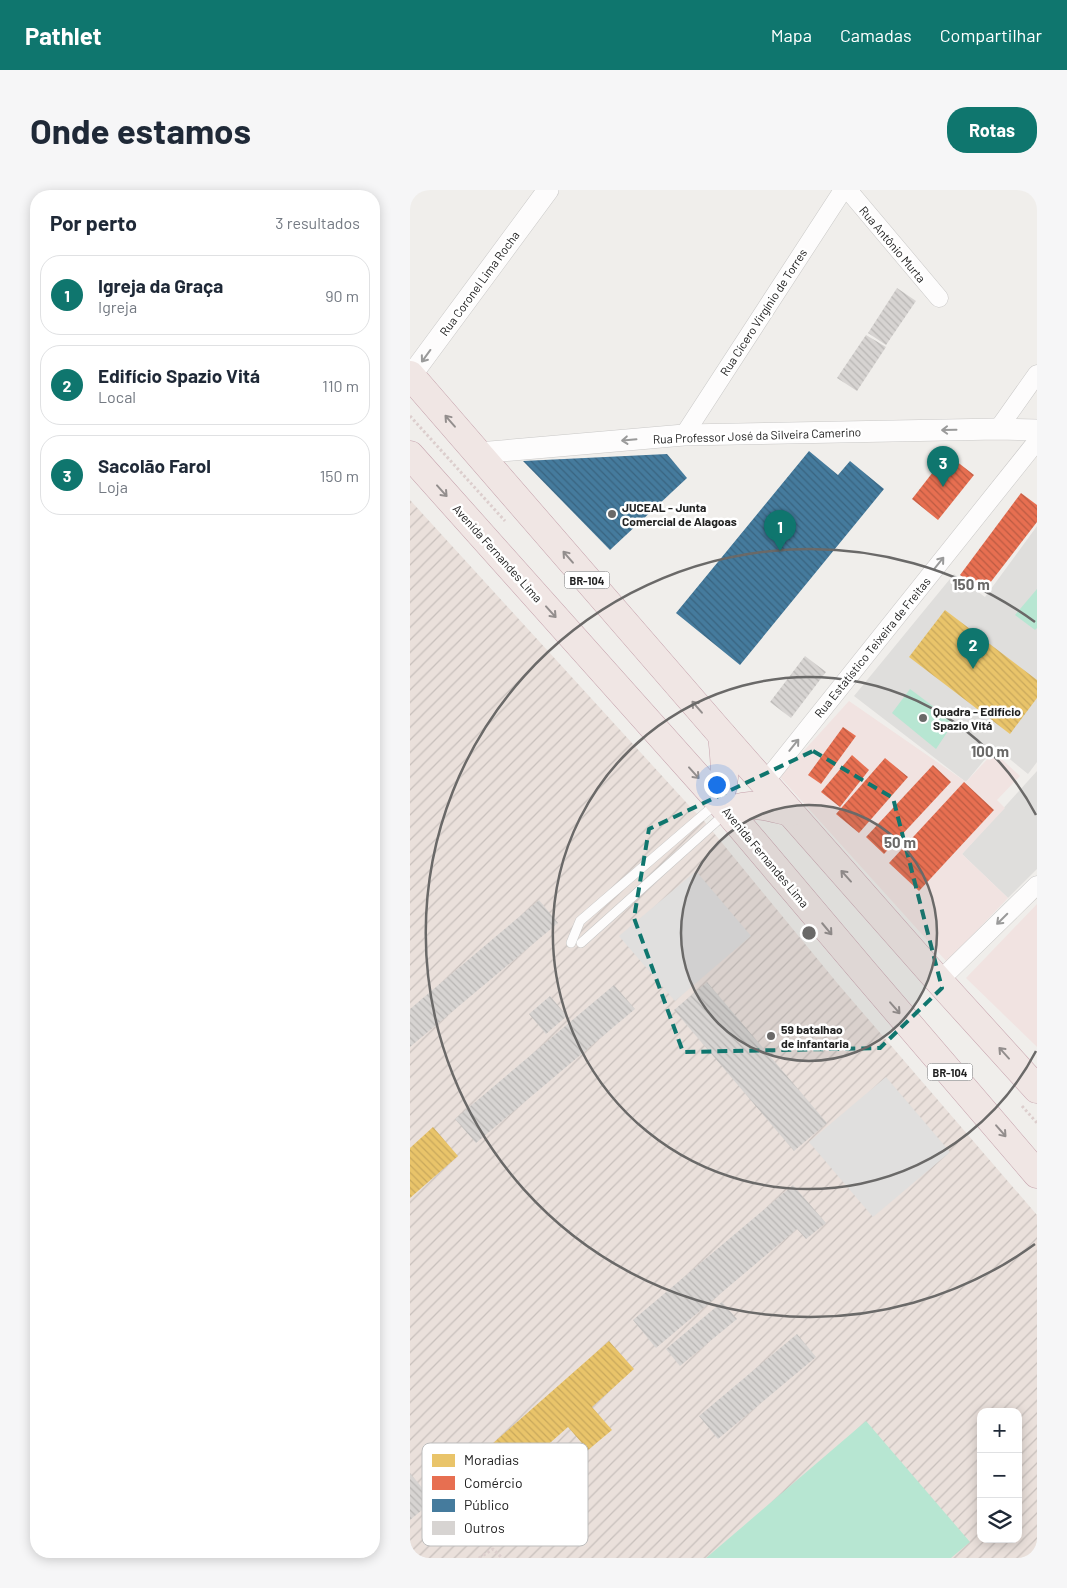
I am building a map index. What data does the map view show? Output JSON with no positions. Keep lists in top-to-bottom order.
{
  "streets": {
    "highway": ["Avenida Fernandes Lima", "BR-104"],
    "street": [
      "Rua Antônio Murta",
      "Rua Coronel Lima Rocha",
      "Rua Cícero Virgínio de Torres",
      "Rua Professor José da Silveira Camerino",
      "Rua Estatístico Teixeira de Freitas"
    ]
  },
  "crossings": [
    ["Rua Coronel Lima Rocha", "BR-104"],
    ["Rua Cícero Virgínio de Torres", "Rua Professor José da Silveira Camerino"],
    ["Rua Professor José da Silveira Camerino", "BR-104"],
    ["BR-104", "Rua Estatístico Teixeira de Freitas"]
  ],
  "one_way": ["Rua Coronel Lima Rocha", "Rua Professor José da Silveira Camerino", "Rua Estatístico Teixeira de Freitas"],
  "places": ["JUCEAL - Junta Comercial de Alagoas", "Quadra - Edifício Spazio Vitá", "59 batalhao de infantaria"],
  "legend": [
    "Moradias",
    "Comércio",
    "Público",
    "Outros"
  ],
  "page": {
    "header": "Pathlet",
    "nav": ["Mapa", "Camadas", "Compartilhar"],
    "buttons": "Rotas",
    "title": "Onde estamos",
    "heading": ["Por perto", "3 resultados"],
    "list": [
      {
        "mark": "1",
        "name": "Igreja da Graça",
        "note": "Igreja",
        "value": "90 m"
      },
      {
        "mark": "2",
        "name": "Edifício Spazio Vitá",
        "note": "Local",
        "value": "110 m"
      },
      {
        "mark": "3",
        "name": "Sacolão Farol",
        "note": "Loja",
        "value": "150 m"
      }
    ],
    "pins": ["3", "1", "2"],
    "map_buttons": ["+", "−"]
  },
  "rings": ["150 m", "100 m", "50 m"]
}
